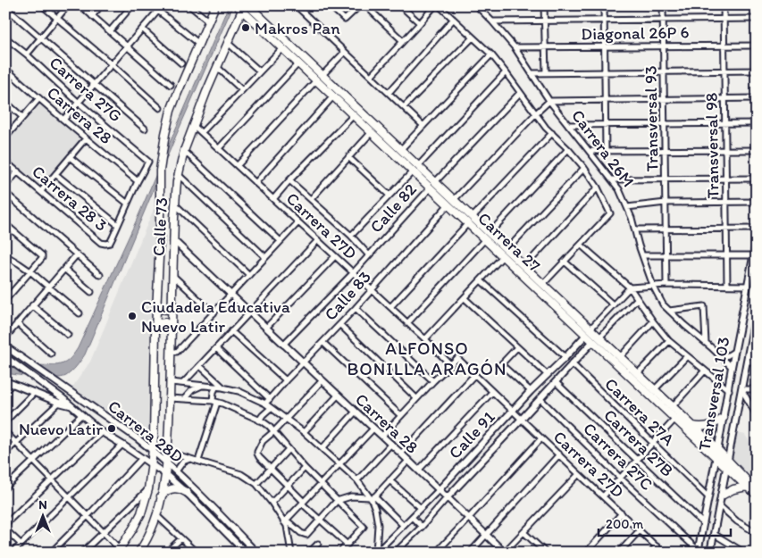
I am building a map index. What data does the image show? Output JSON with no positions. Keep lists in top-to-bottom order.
{
  "streets": {
    "main road": ["Calle 73", "Carrera 27"],
    "street": [
      "Diagonal 26P 6",
      "Carrera 27G",
      "Carrera 28",
      "Transversal 93",
      "Transversal 98",
      "Carrera 26M",
      "Carrera 28 3",
      "Calle 82",
      "Carrera 27D",
      "Calle 83",
      "Transversal 103",
      "Carrera 27A",
      "Carrera 28D",
      "Calle 91",
      "Carrera 27B",
      "Carrera 27C"
    ]
  },
  "crossings": [
    ["Diagonal 26P 6", "Transversal 93"],
    ["Diagonal 26P 6", "Transversal 98"],
    ["Diagonal 26P 6", "Carrera 26M"],
    ["Carrera 27G", "Carrera 28 3"],
    ["Carrera 28", "Carrera 28 3"],
    ["Carrera 28", "Calle 82"],
    ["Carrera 28", "Calle 73"],
    ["Carrera 28", "Calle 83"],
    ["Carrera 28", "Calle 91"],
    ["Carrera 26M", "Calle 83"],
    ["Carrera 26M", "Transversal 103"],
    ["Calle 82", "Carrera 27D"],
    ["Calle 82", "Carrera 27"],
    ["Carrera 27D", "Calle 73"],
    ["Carrera 27D", "Calle 83"],
    ["Carrera 27D", "Calle 91"],
    ["Calle 73", "Carrera 27"],
    ["Calle 73", "Carrera 28D"],
    ["Carrera 27", "Calle 83"],
    ["Carrera 27", "Transversal 103"],
    ["Carrera 27", "Calle 91"],
    ["Transversal 103", "Carrera 27A"],
    ["Transversal 103", "Carrera 27B"],
    ["Transversal 103", "Carrera 27C"],
    ["Carrera 27A", "Calle 91"],
    ["Calle 91", "Carrera 27B"],
    ["Calle 91", "Carrera 27C"]
  ],
  "districts": ["ALFONSO BONILLA ARAGÓN"],
  "places": ["Makros Pan", "Ciudadela Educativa Nuevo Latir", "Nuevo Latir"],
  "scale_bar": "200 m",
  "north": "top"
}
